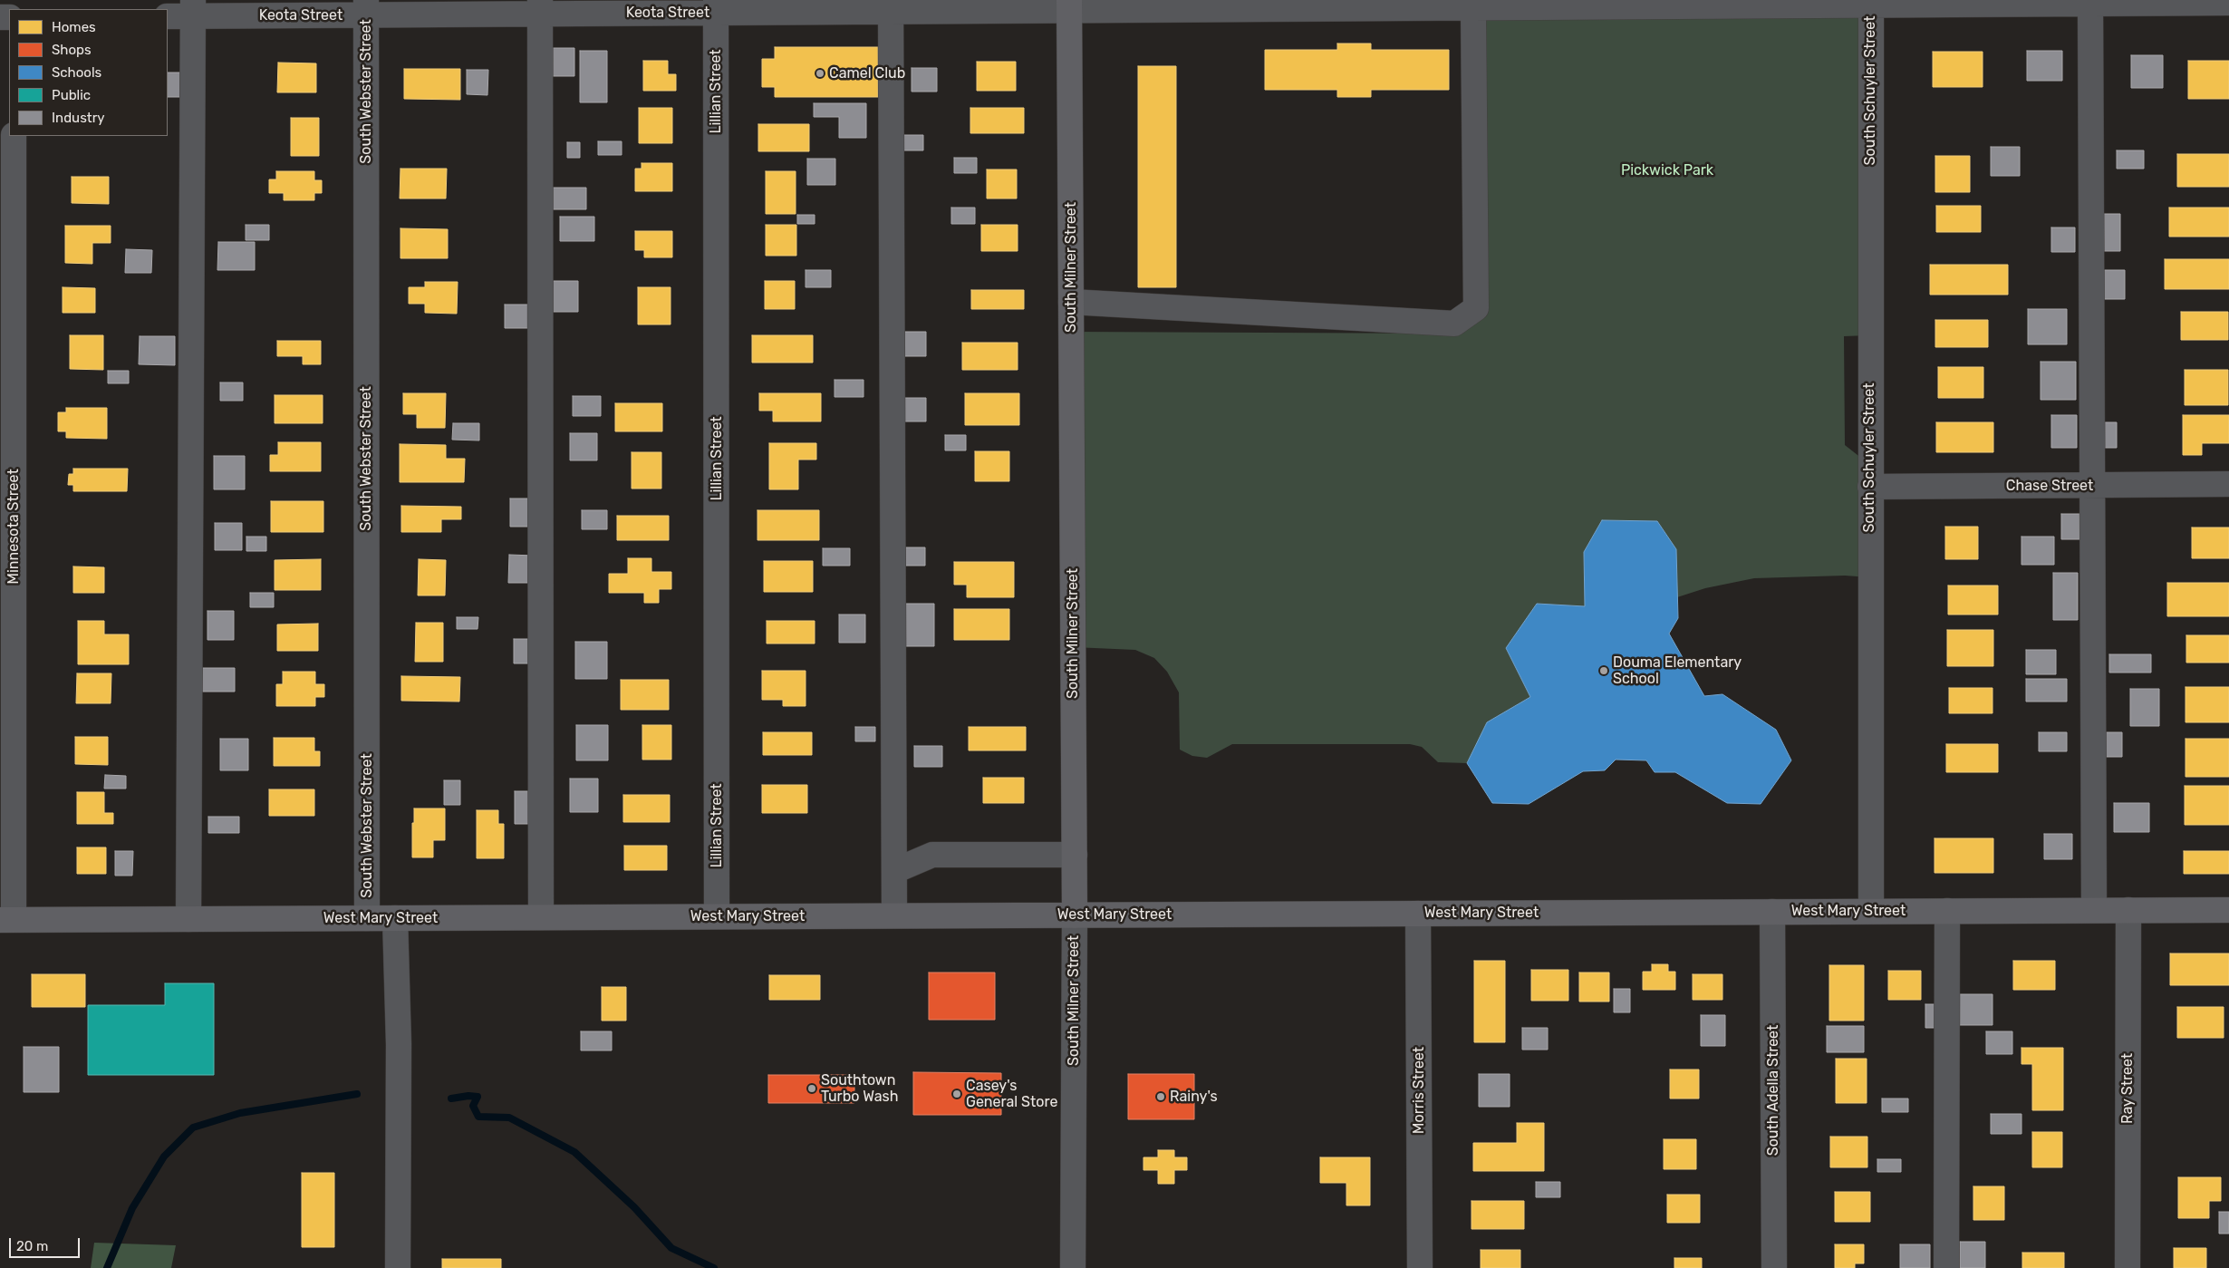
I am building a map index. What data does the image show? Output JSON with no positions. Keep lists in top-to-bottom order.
{
  "streets": {
    "main road": ["South Milner Street", "West Mary Street"],
    "street": [
      "Keota Street",
      "South Schuyler Street",
      "South Webster Street",
      "Lillian Street",
      "Chase Street",
      "Minnesota Street",
      "Ray Street",
      "Morris Street",
      "South Adella Street"
    ]
  },
  "crossings": [
    ["Keota Street", "South Schuyler Street"],
    ["Keota Street", "South Webster Street"],
    ["Keota Street", "Lillian Street"],
    ["Keota Street", "South Milner Street"],
    ["South Schuyler Street", "Chase Street"],
    ["South Schuyler Street", "West Mary Street"],
    ["South Webster Street", "West Mary Street"],
    ["Lillian Street", "West Mary Street"],
    ["South Milner Street", "West Mary Street"],
    ["Minnesota Street", "West Mary Street"],
    ["West Mary Street", "Ray Street"],
    ["West Mary Street", "Morris Street"],
    ["West Mary Street", "South Adella Street"]
  ],
  "parks": ["Pickwick Park"],
  "places": [
    "Camel Club",
    "Douma Elementary School",
    "Southtown Turbo Wash",
    "Casey's General Store",
    "Rainy's"
  ],
  "legend": [
    "Homes",
    "Shops",
    "Schools",
    "Public",
    "Industry"
  ],
  "scale_bar": "20 m"
}
